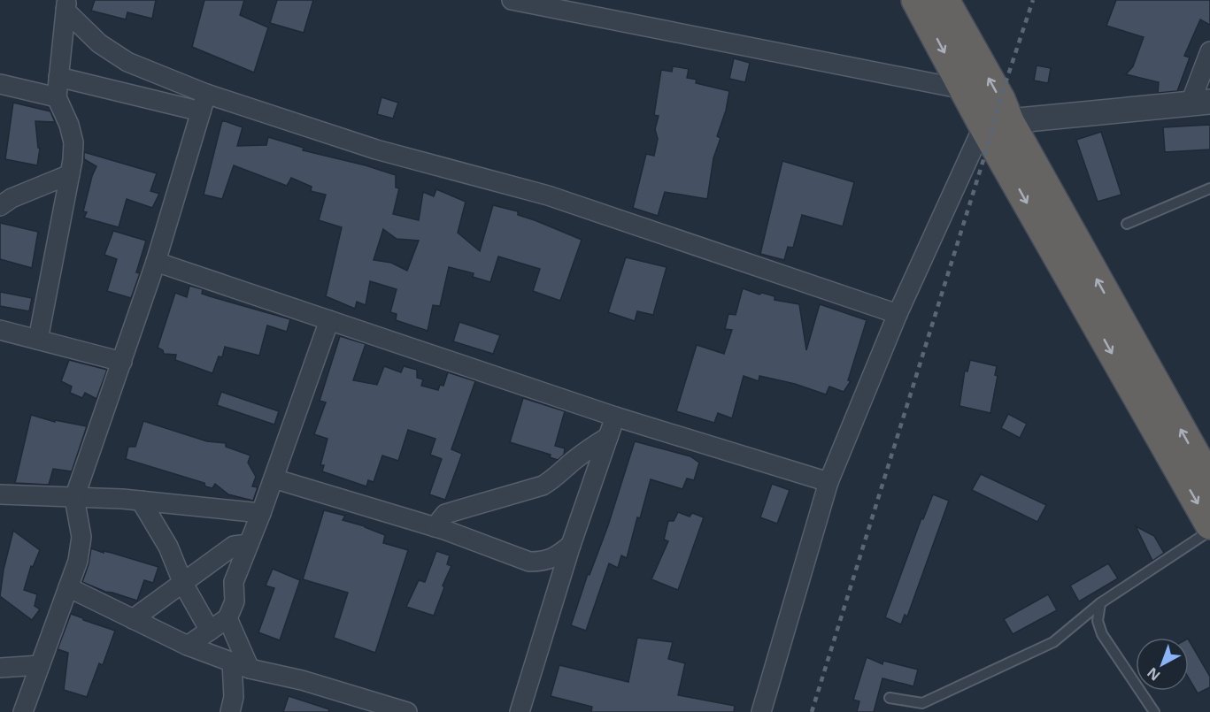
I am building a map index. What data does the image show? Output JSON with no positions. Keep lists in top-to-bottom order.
{
  "north": "bottom left"
}
